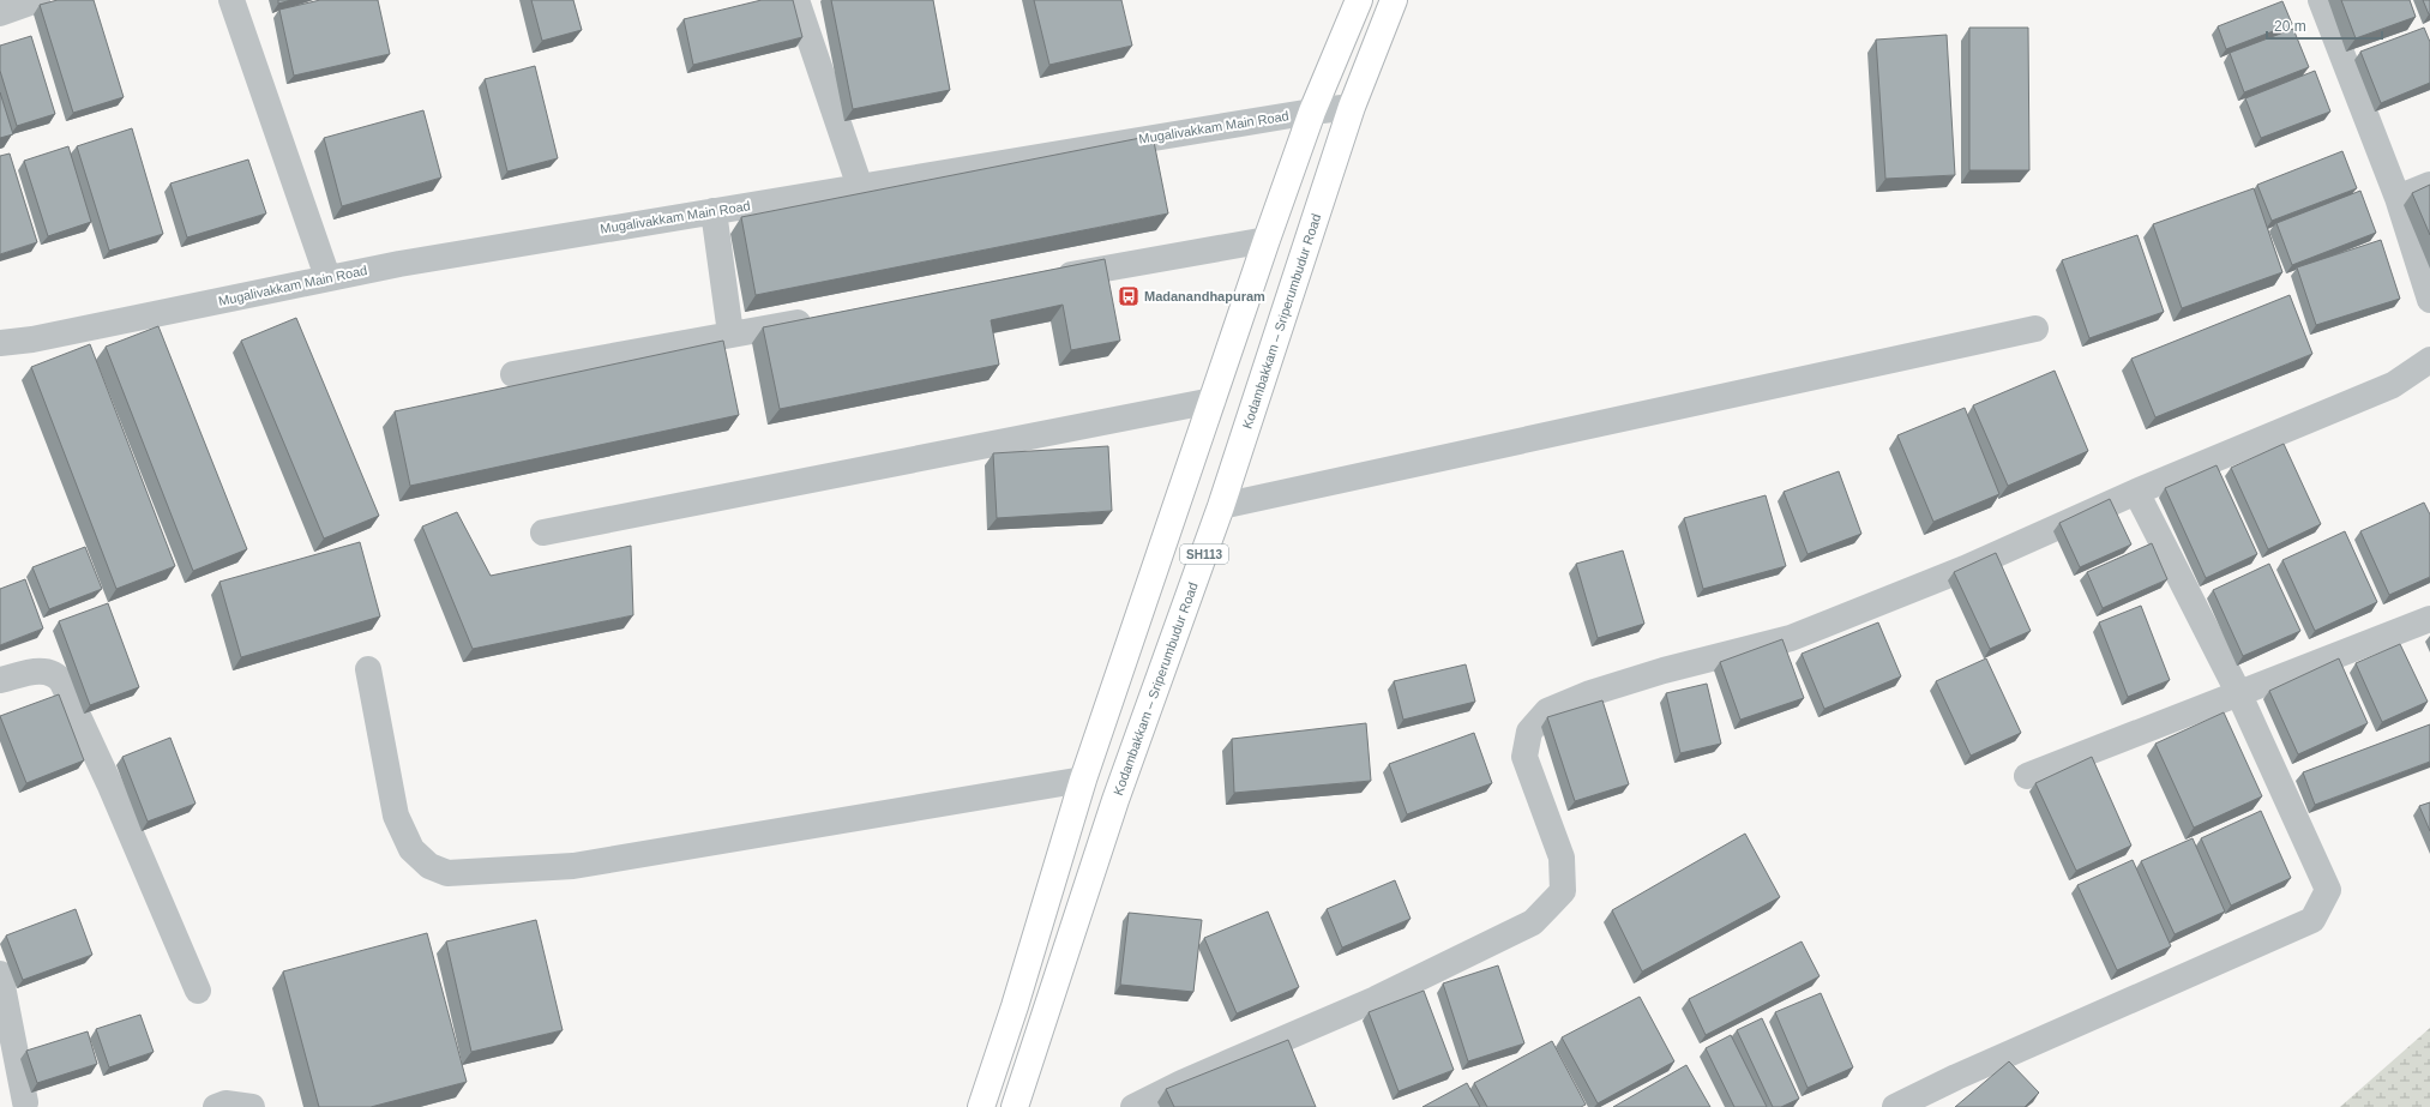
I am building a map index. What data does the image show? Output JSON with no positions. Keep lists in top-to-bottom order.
{
  "streets": {
    "main road": ["Kodambakkam – Sriperumbudur Road", "SH113"],
    "street": ["Mugalivakkam Main Road"]
  },
  "crossings": [
    ["Mugalivakkam Main Road", "Kodambakkam – Sriperumbudur Road"],
    ["Mugalivakkam Main Road", "SH113"]
  ],
  "places": {
    "bus stop": ["Madanandhapuram"]
  },
  "scale_bar": "20 m"
}
